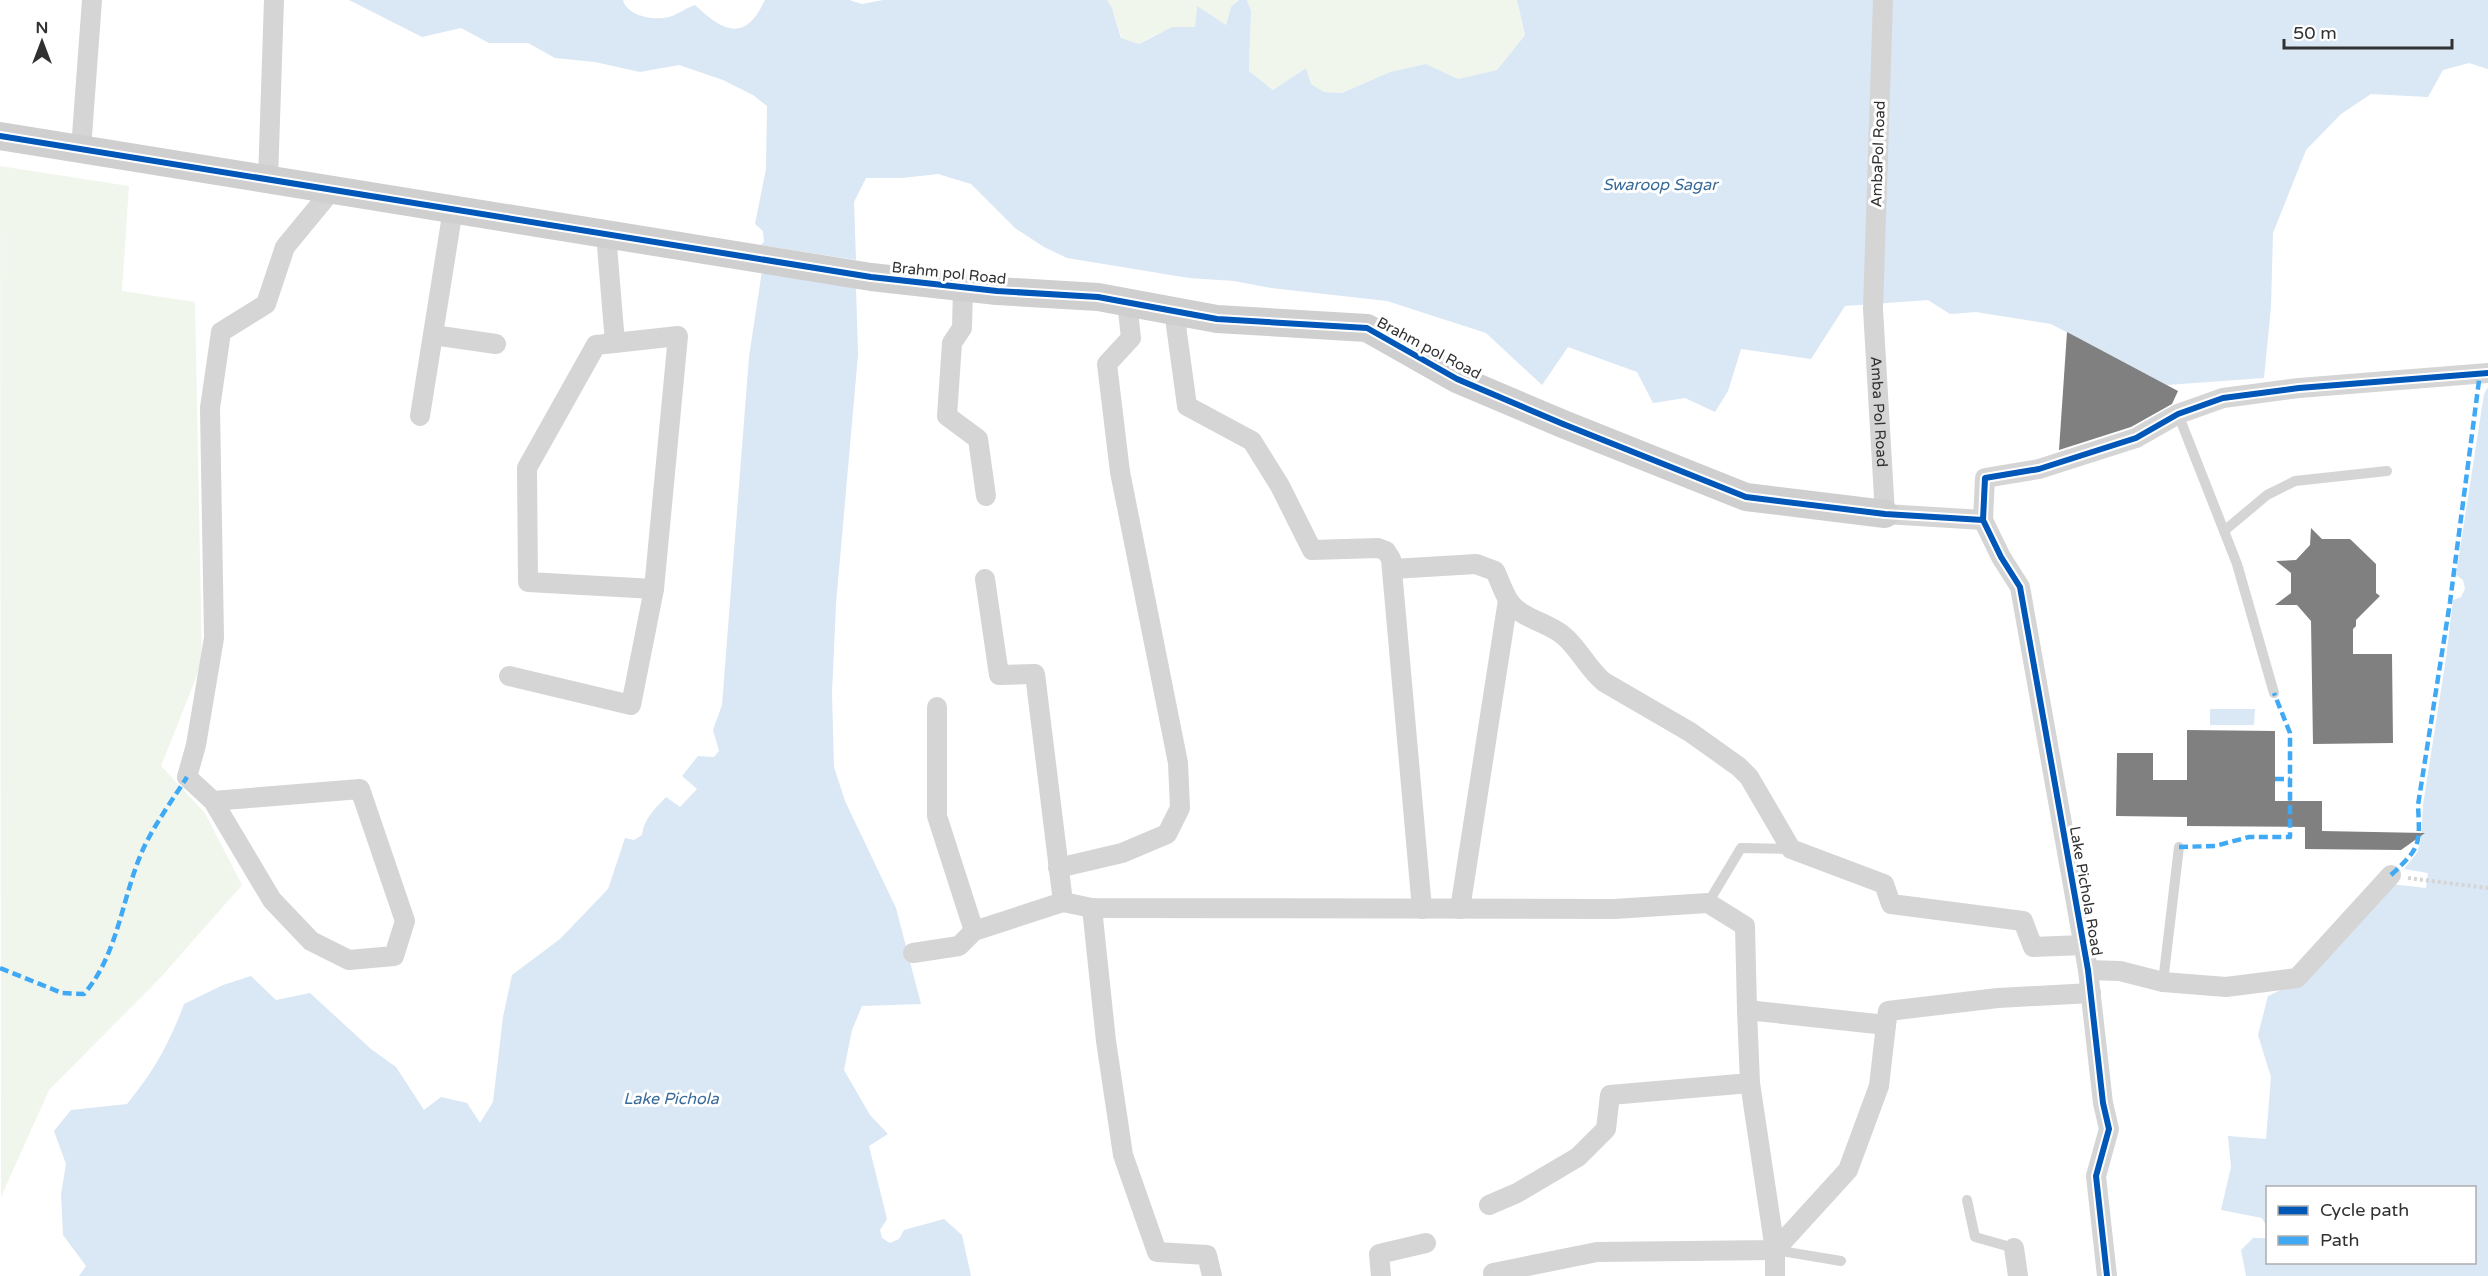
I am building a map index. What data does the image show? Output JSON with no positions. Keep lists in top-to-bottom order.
{
  "streets": {
    "street": [
      "AmbaPol Road",
      "Brahm pol Road",
      "Amba Pol Road",
      "Lake Pichola Road"
    ]
  },
  "crossings": [
    ["AmbaPol Road", "Amba Pol Road"],
    ["Brahm pol Road", "Amba Pol Road"]
  ],
  "water": ["Swaroop Sagar", "Lake Pichola"],
  "legend": ["Cycle path", "Path"],
  "scale_bar": "50 m",
  "north": "top"
}
